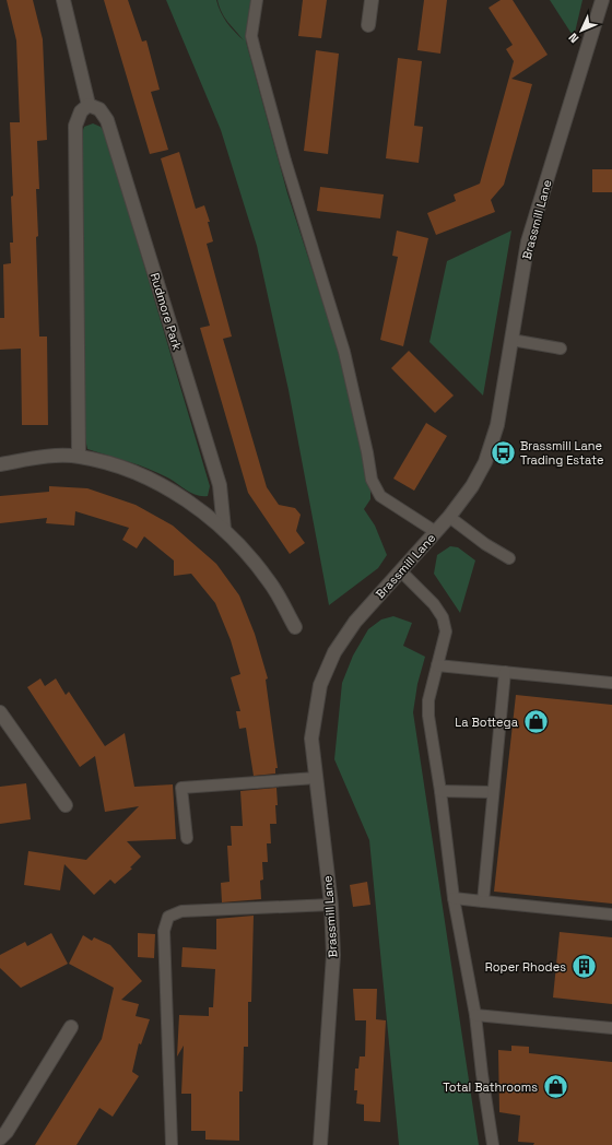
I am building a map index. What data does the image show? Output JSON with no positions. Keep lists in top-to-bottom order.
{
  "streets": {
    "street": ["Brassmill Lane", "Rudmore Park"]
  },
  "places": {
    "bus stop": ["Brassmill Lane Trading Estate"],
    "shop": ["La Bottega", "Total Bathrooms"],
    "building": ["Roper Rhodes"]
  },
  "north": "bottom left"
}
